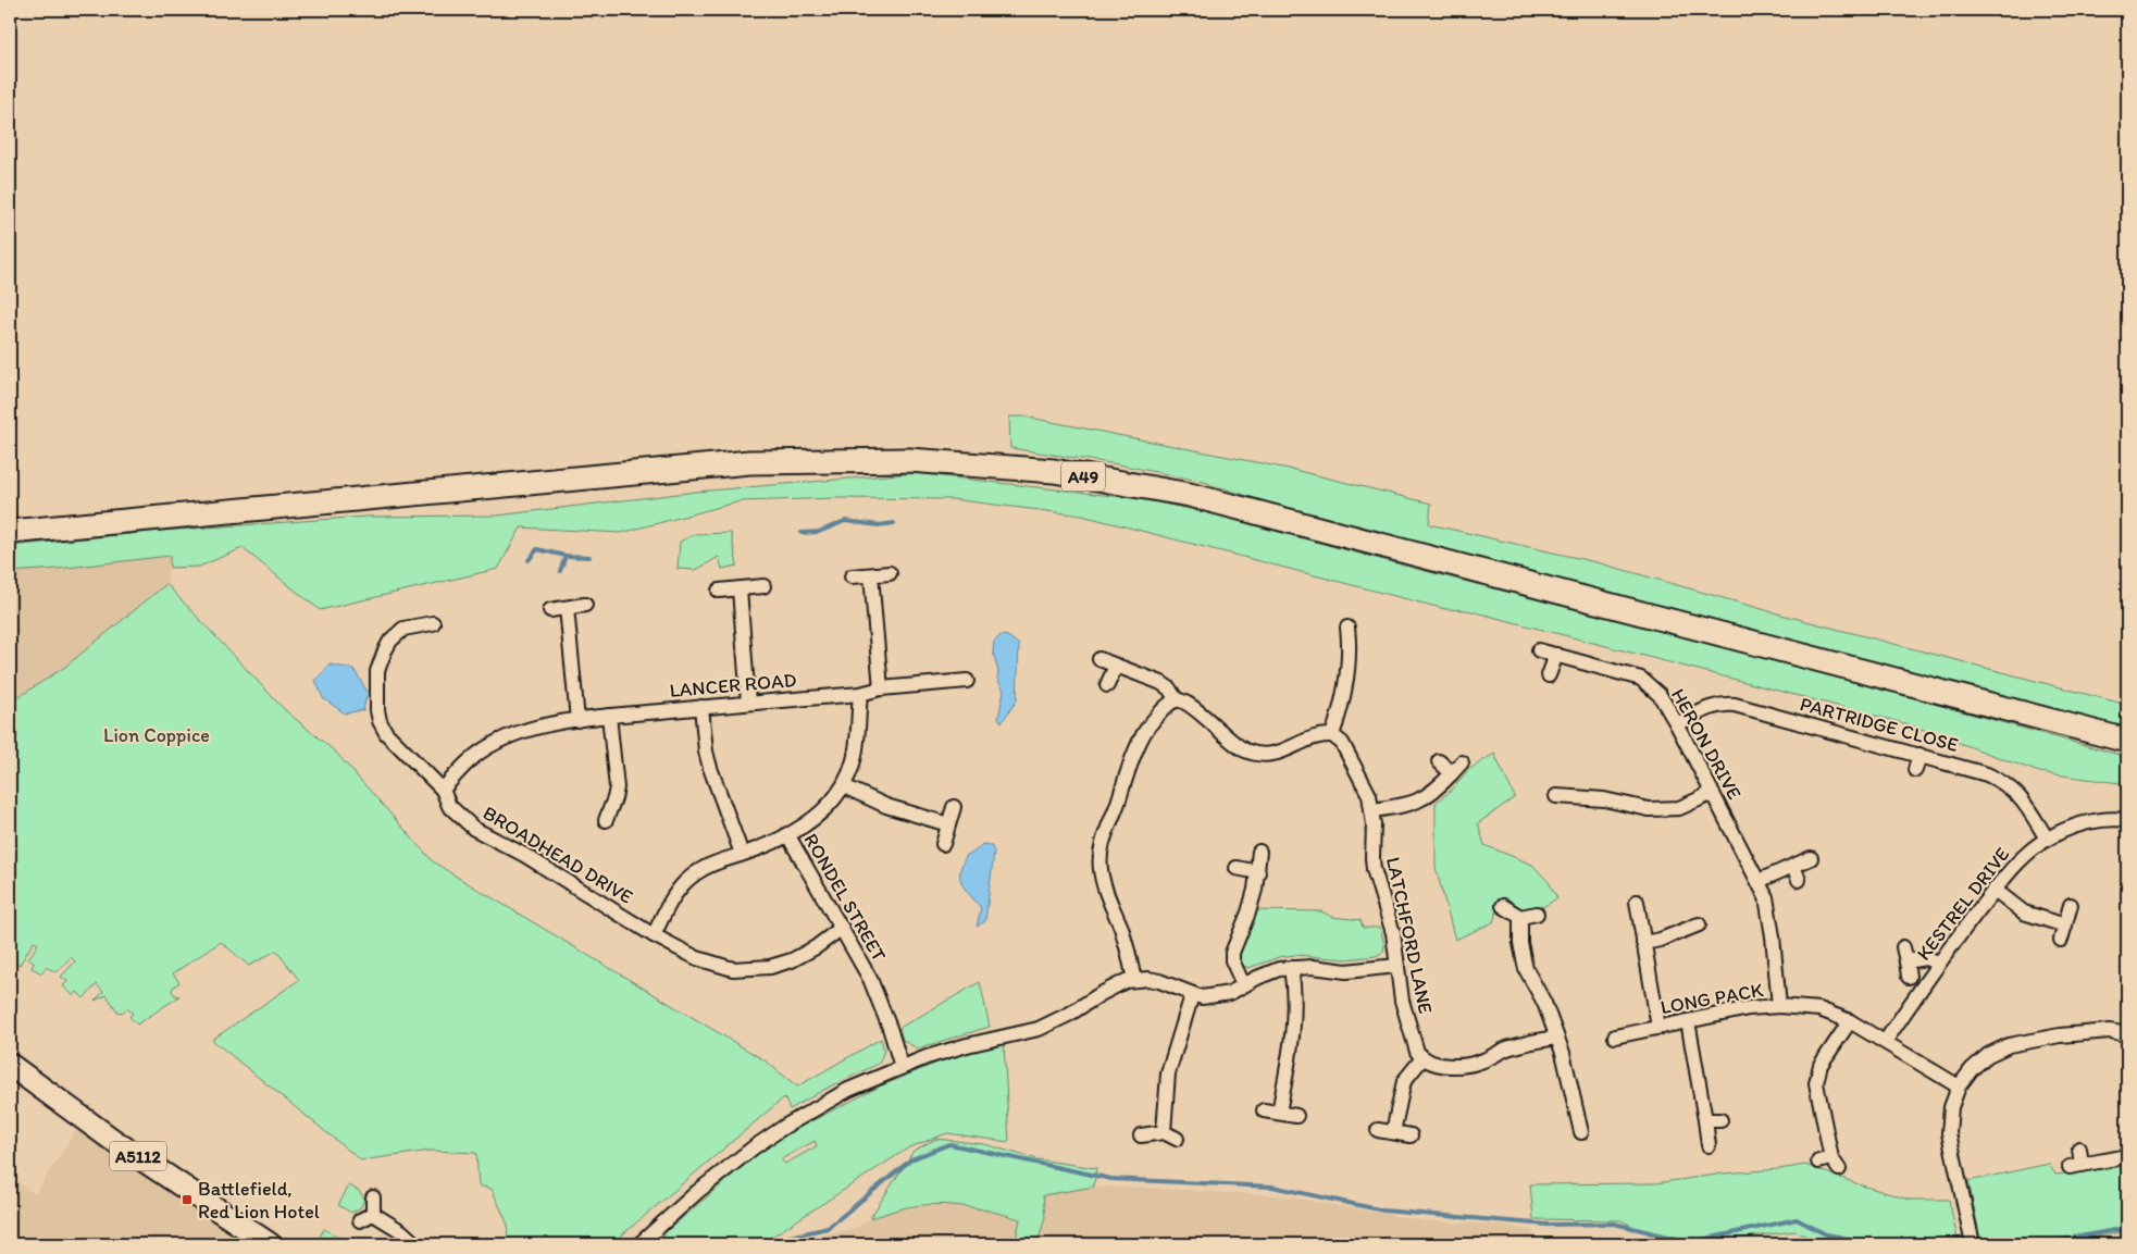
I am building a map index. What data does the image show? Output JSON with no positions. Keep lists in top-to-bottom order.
{
  "streets": {
    "highway": ["A49"],
    "main road": ["A5112"],
    "street": [
      "LANCER ROAD",
      "PARTRIDGE CLOSE",
      "HERON DRIVE",
      "BROADHEAD DRIVE",
      "RONDEL STREET",
      "KESTREL DRIVE",
      "LATCHFORD LANE",
      "LONG PACK"
    ]
  },
  "crossings": [
    ["LANCER ROAD", "BROADHEAD DRIVE"],
    ["LANCER ROAD", "RONDEL STREET"],
    ["PARTRIDGE CLOSE", "HERON DRIVE"],
    ["PARTRIDGE CLOSE", "KESTREL DRIVE"],
    ["HERON DRIVE", "LONG PACK"],
    ["BROADHEAD DRIVE", "RONDEL STREET"],
    ["KESTREL DRIVE", "LONG PACK"]
  ],
  "parks": ["Lion Coppice"],
  "places": {
    "transit": ["Battlefield, Red Lion Hotel"]
  }
}
